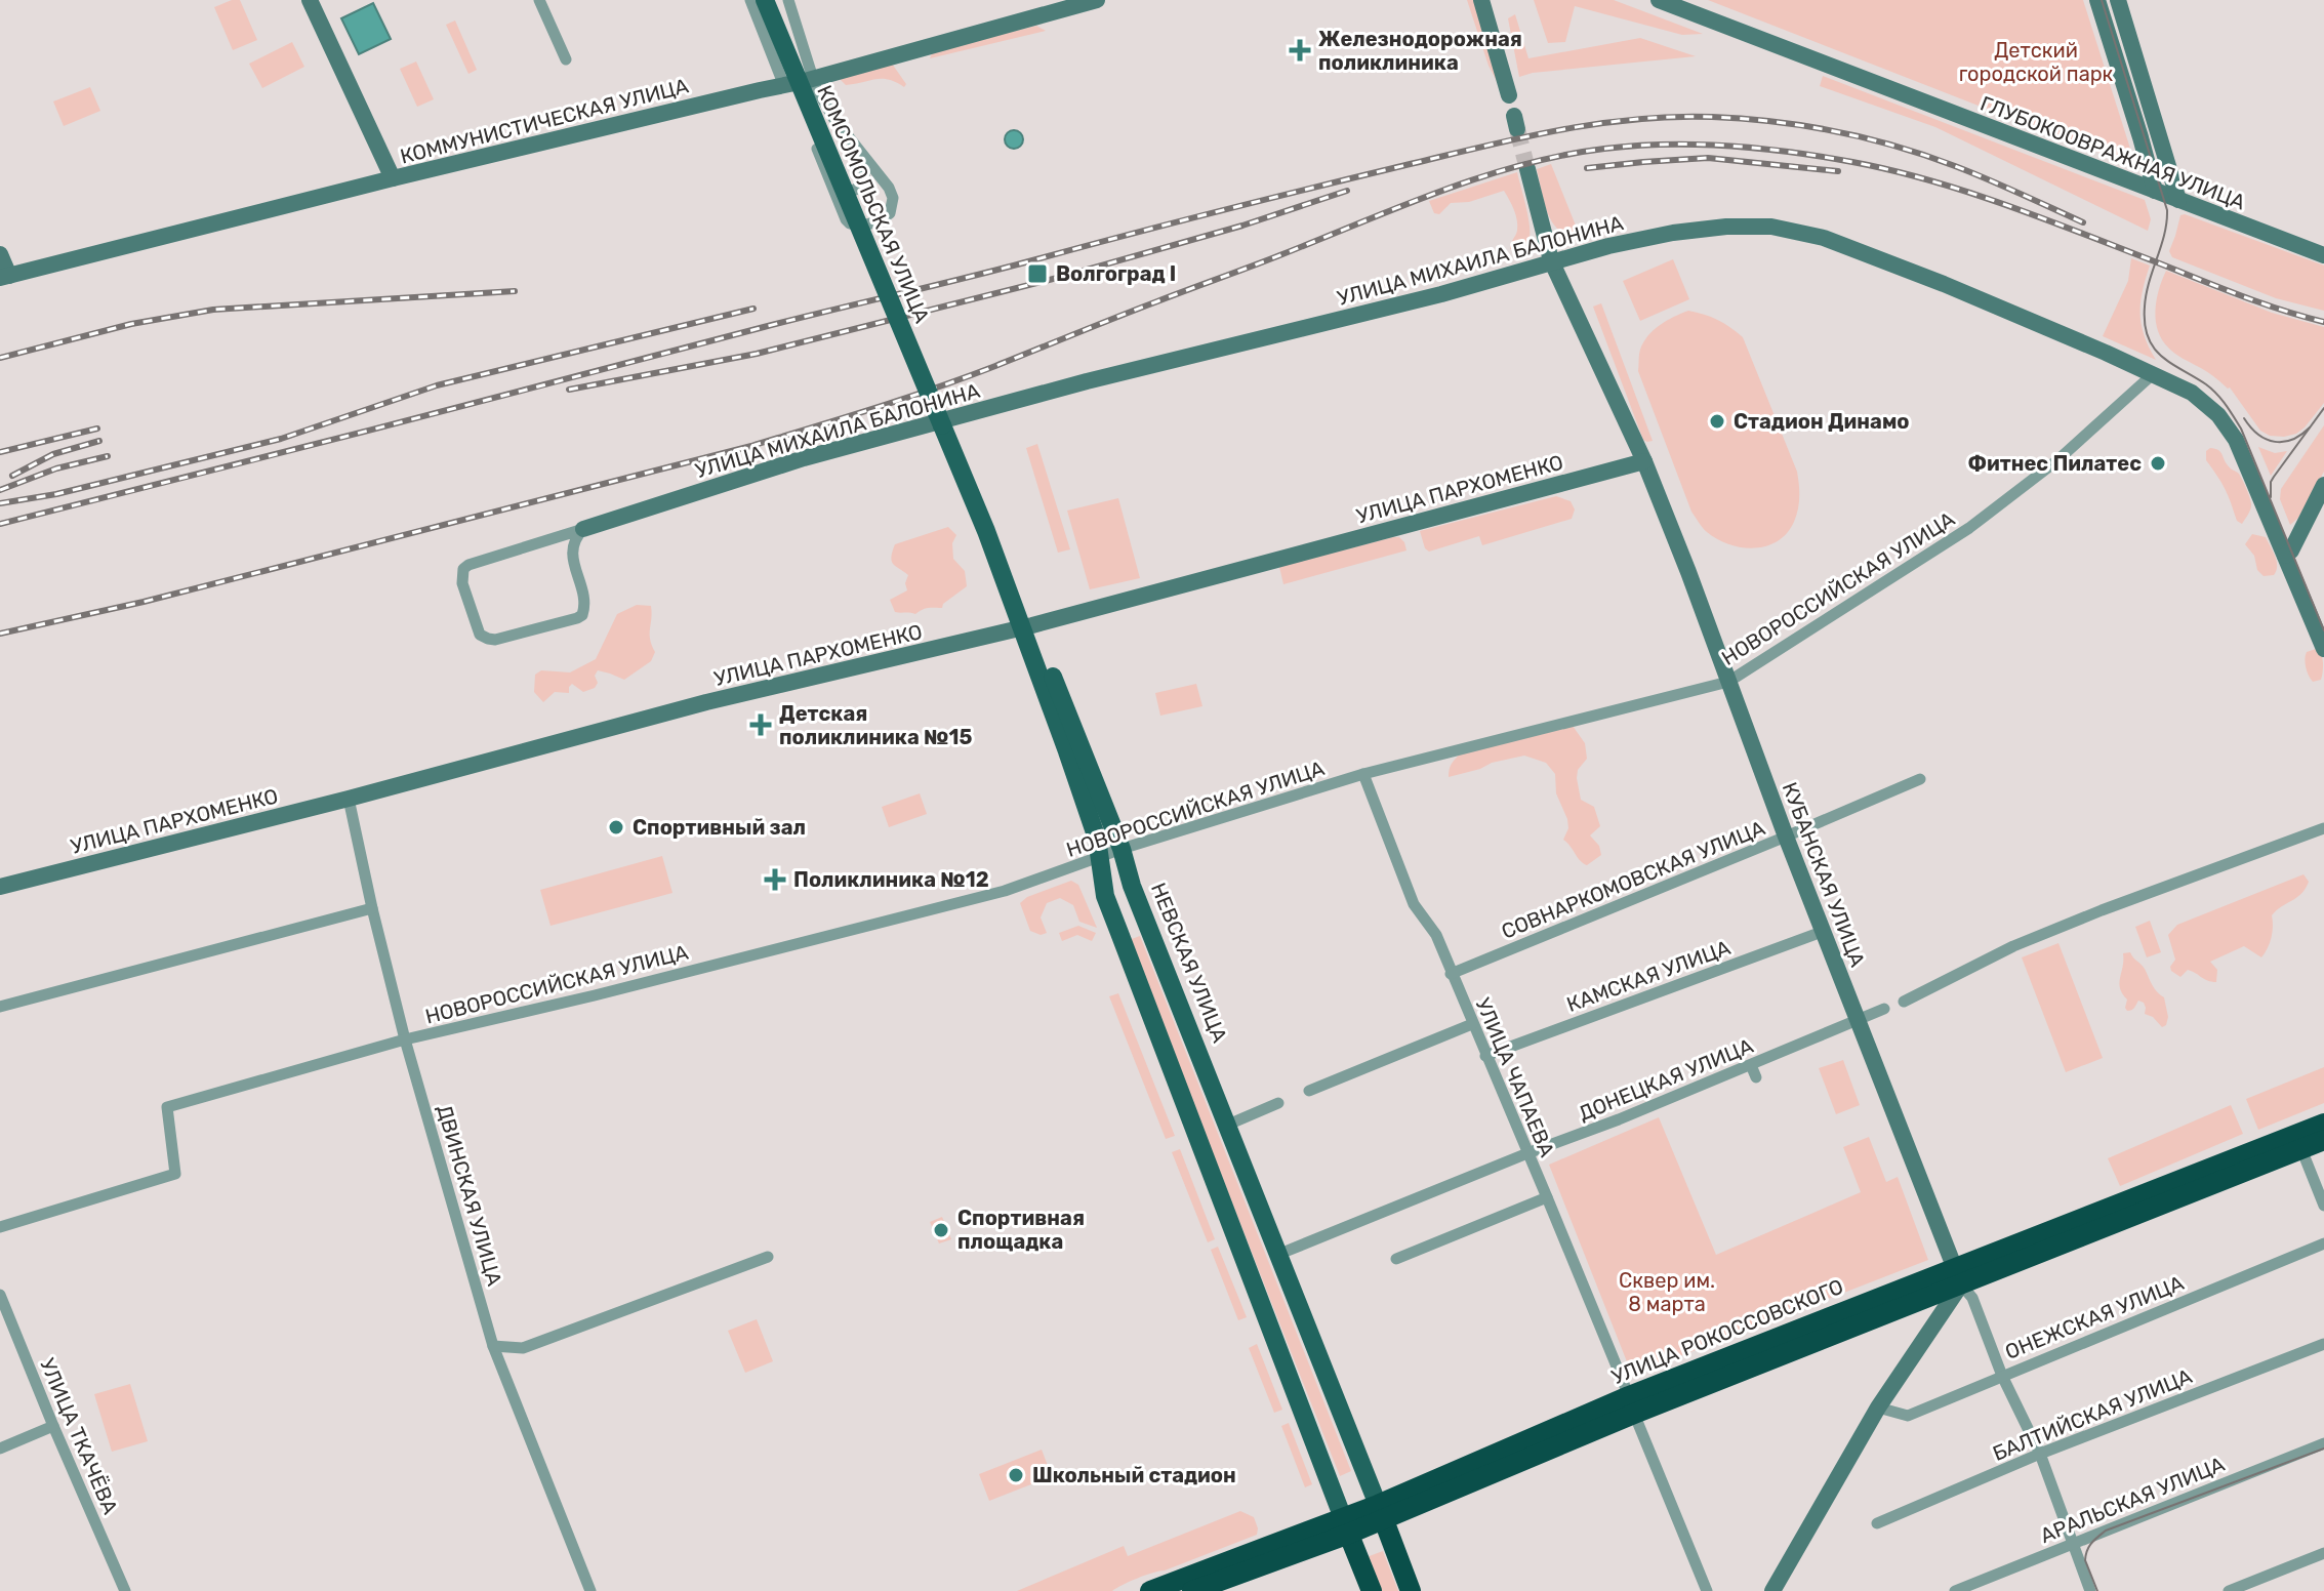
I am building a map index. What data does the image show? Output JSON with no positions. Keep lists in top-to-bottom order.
{
  "streets": {
    "highway": ["УЛИЦА РОКОССОВСКОГО"],
    "main road": [
      "КОММУНИСТИЧЕСКАЯ УЛИЦА",
      "ГЛУБОКООВРАЖНАЯ УЛИЦА",
      "КОМСОМОЛЬСКАЯ УЛИЦА",
      "УЛИЦА МИХАИЛА БАЛОНИНА",
      "УЛИЦА ПАРХОМЕНКО",
      "КУБАНСКАЯ УЛИЦА",
      "НЕВСКАЯ УЛИЦА"
    ],
    "street": [
      "НОВОРОССИЙСКАЯ УЛИЦА",
      "СОВНАРКОМОВСКАЯ УЛИЦА",
      "КАМСКАЯ УЛИЦА",
      "УЛИЦА ЧАПАЕВА",
      "ДОНЕЦКАЯ УЛИЦА",
      "ДВИНСКАЯ УЛИЦА",
      "ОНЕЖСКАЯ УЛИЦА",
      "БАЛТИЙСКАЯ УЛИЦА",
      "УЛИЦА ТКАЧЁВА",
      "АРАЛЬСКАЯ УЛИЦА"
    ]
  },
  "crossings": [
    ["КОМСОМОЛЬСКАЯ УЛИЦА", "НЕВСКАЯ УЛИЦА"],
    ["УЛИЦА МИХАИЛА БАЛОНИНА", "НОВОРОССИЙСКАЯ УЛИЦА"],
    ["УЛИЦА МИХАИЛА БАЛОНИНА", "КУБАНСКАЯ УЛИЦА"],
    ["УЛИЦА ПАРХОМЕНКО", "КУБАНСКАЯ УЛИЦА"],
    ["УЛИЦА ПАРХОМЕНКО", "НЕВСКАЯ УЛИЦА"],
    ["УЛИЦА ПАРХОМЕНКО", "ДВИНСКАЯ УЛИЦА"],
    ["НОВОРОССИЙСКАЯ УЛИЦА", "КУБАНСКАЯ УЛИЦА"],
    ["НОВОРОССИЙСКАЯ УЛИЦА", "НЕВСКАЯ УЛИЦА"],
    ["НОВОРОССИЙСКАЯ УЛИЦА", "УЛИЦА ЧАПАЕВА"],
    ["НОВОРОССИЙСКАЯ УЛИЦА", "ДВИНСКАЯ УЛИЦА"],
    ["КУБАНСКАЯ УЛИЦА", "СОВНАРКОМОВСКАЯ УЛИЦА"],
    ["КУБАНСКАЯ УЛИЦА", "КАМСКАЯ УЛИЦА"],
    ["КУБАНСКАЯ УЛИЦА", "ДОНЕЦКАЯ УЛИЦА"],
    ["КУБАНСКАЯ УЛИЦА", "ОНЕЖСКАЯ УЛИЦА"],
    ["КУБАНСКАЯ УЛИЦА", "УЛИЦА РОКОССОВСКОГО"],
    ["КУБАНСКАЯ УЛИЦА", "БАЛТИЙСКАЯ УЛИЦА"],
    ["КУБАНСКАЯ УЛИЦА", "АРАЛЬСКАЯ УЛИЦА"],
    ["СОВНАРКОМОВСКАЯ УЛИЦА", "УЛИЦА ЧАПАЕВА"],
    ["НЕВСКАЯ УЛИЦА", "ДОНЕЦКАЯ УЛИЦА"],
    ["НЕВСКАЯ УЛИЦА", "УЛИЦА РОКОССОВСКОГО"],
    ["КАМСКАЯ УЛИЦА", "УЛИЦА ЧАПАЕВА"],
    ["УЛИЦА ЧАПАЕВА", "ДОНЕЦКАЯ УЛИЦА"],
    ["УЛИЦА ЧАПАЕВА", "УЛИЦА РОКОССОВСКОГО"]
  ],
  "parks": ["Детский городской парк", "Сквер им. 8 марта"],
  "places": {
    "health": ["Железнодорожная поликлиника", "Детская поликлиника №15", "Поликлиника №12"],
    "transit": ["Волгоград I"],
    "other": [
      "Стадион Динамо",
      "Фитнес Пилатес",
      "Спортивный зал",
      "Спортивная площадка",
      "Школьный стадион"
    ]
  }
}
